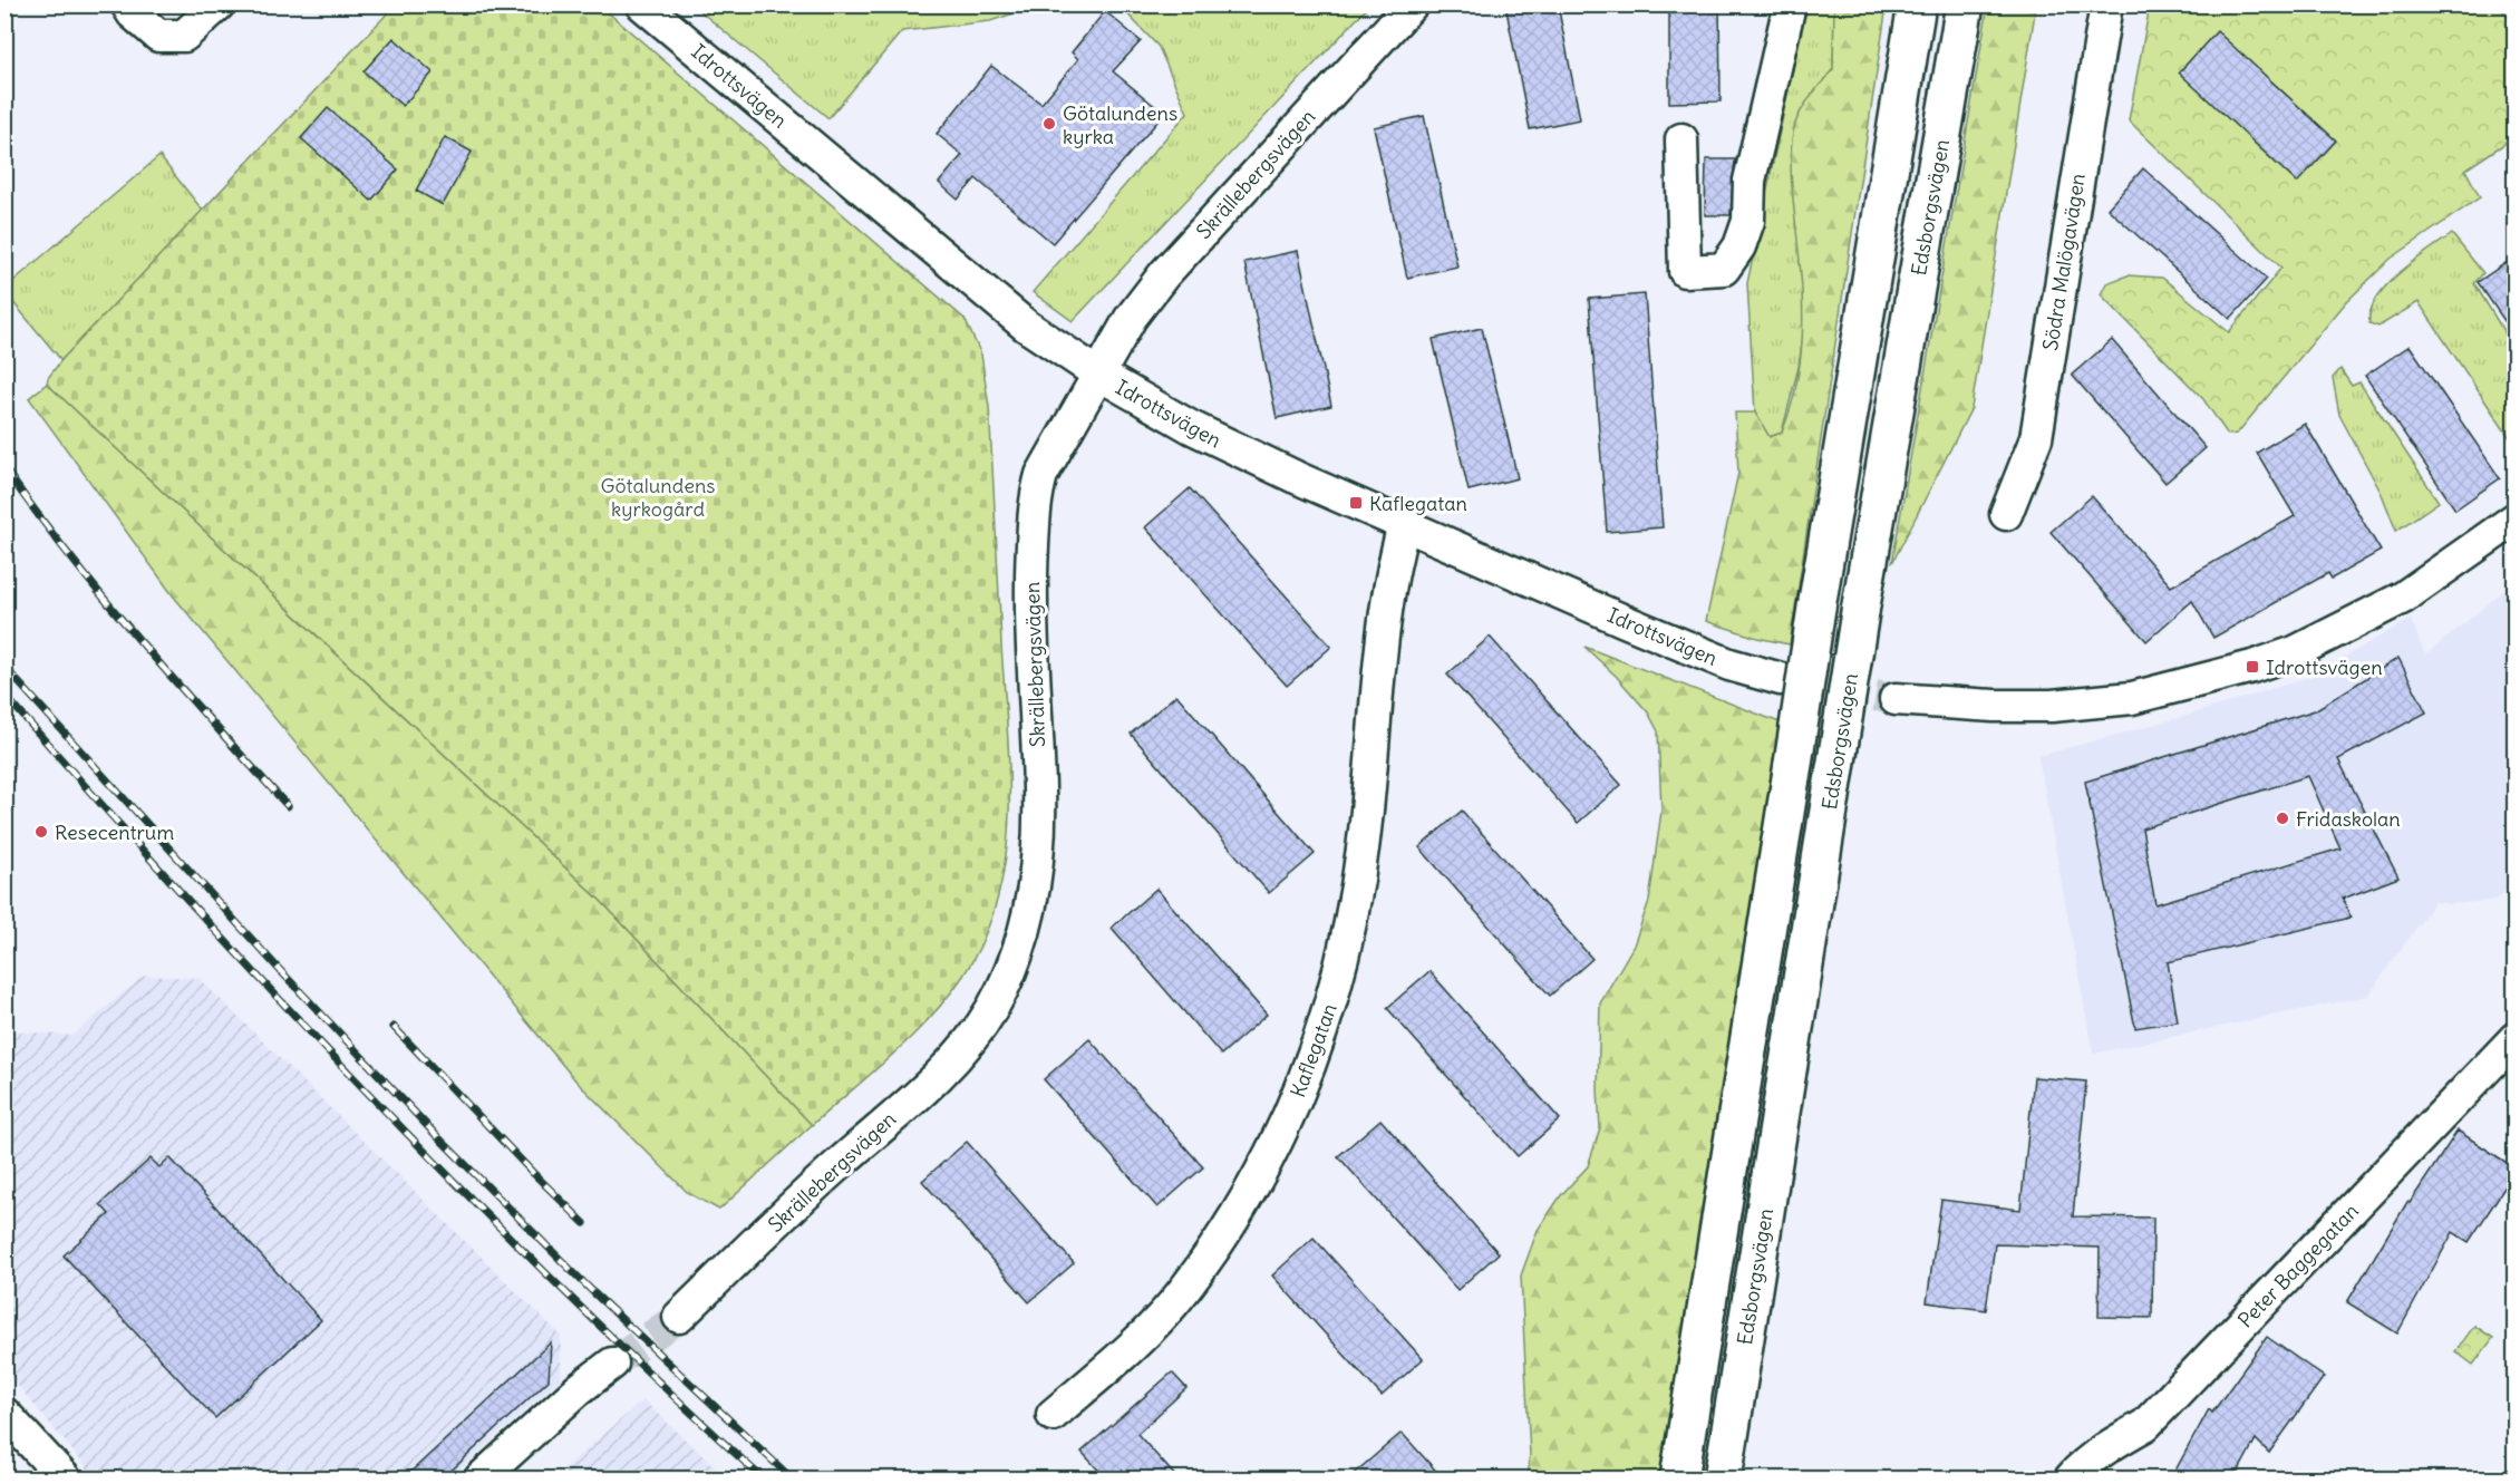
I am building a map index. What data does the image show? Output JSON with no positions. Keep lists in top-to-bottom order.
{
  "streets": {
    "highway": ["Edsborgsvägen"],
    "street": [
      "Idrottsvägen",
      "Skrällebergsvägen",
      "Södra Malögavägen",
      "Kaflegatan",
      "Peter Baggegatan"
    ]
  },
  "crossings": [
    ["Idrottsvägen", "Skrällebergsvägen"],
    ["Idrottsvägen", "Kaflegatan"]
  ],
  "parks": ["Götalundens kyrkogård"],
  "places": {
    "other": ["Götalundens kyrka", "Fridaskolan", "Resecentrum"],
    "transit": ["Kaflegatan", "Idrottsvägen"]
  }
}
